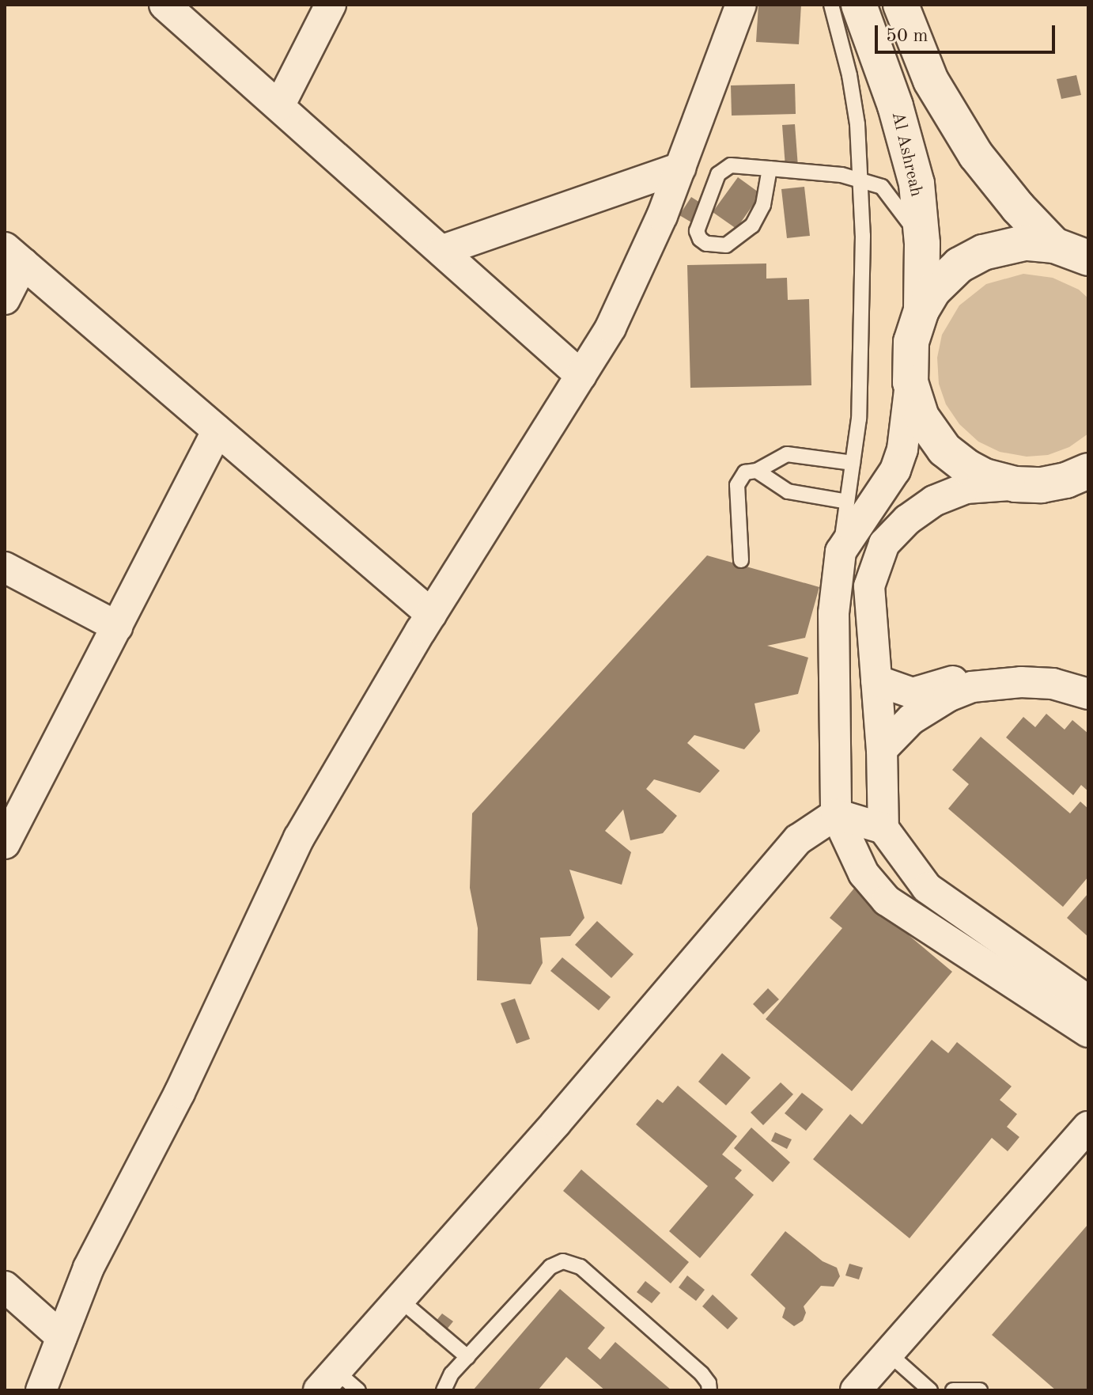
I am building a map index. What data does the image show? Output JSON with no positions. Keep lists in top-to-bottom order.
{
  "streets": {
    "street": ["Al Ashreah"]
  },
  "scale_bar": "50 m"
}
